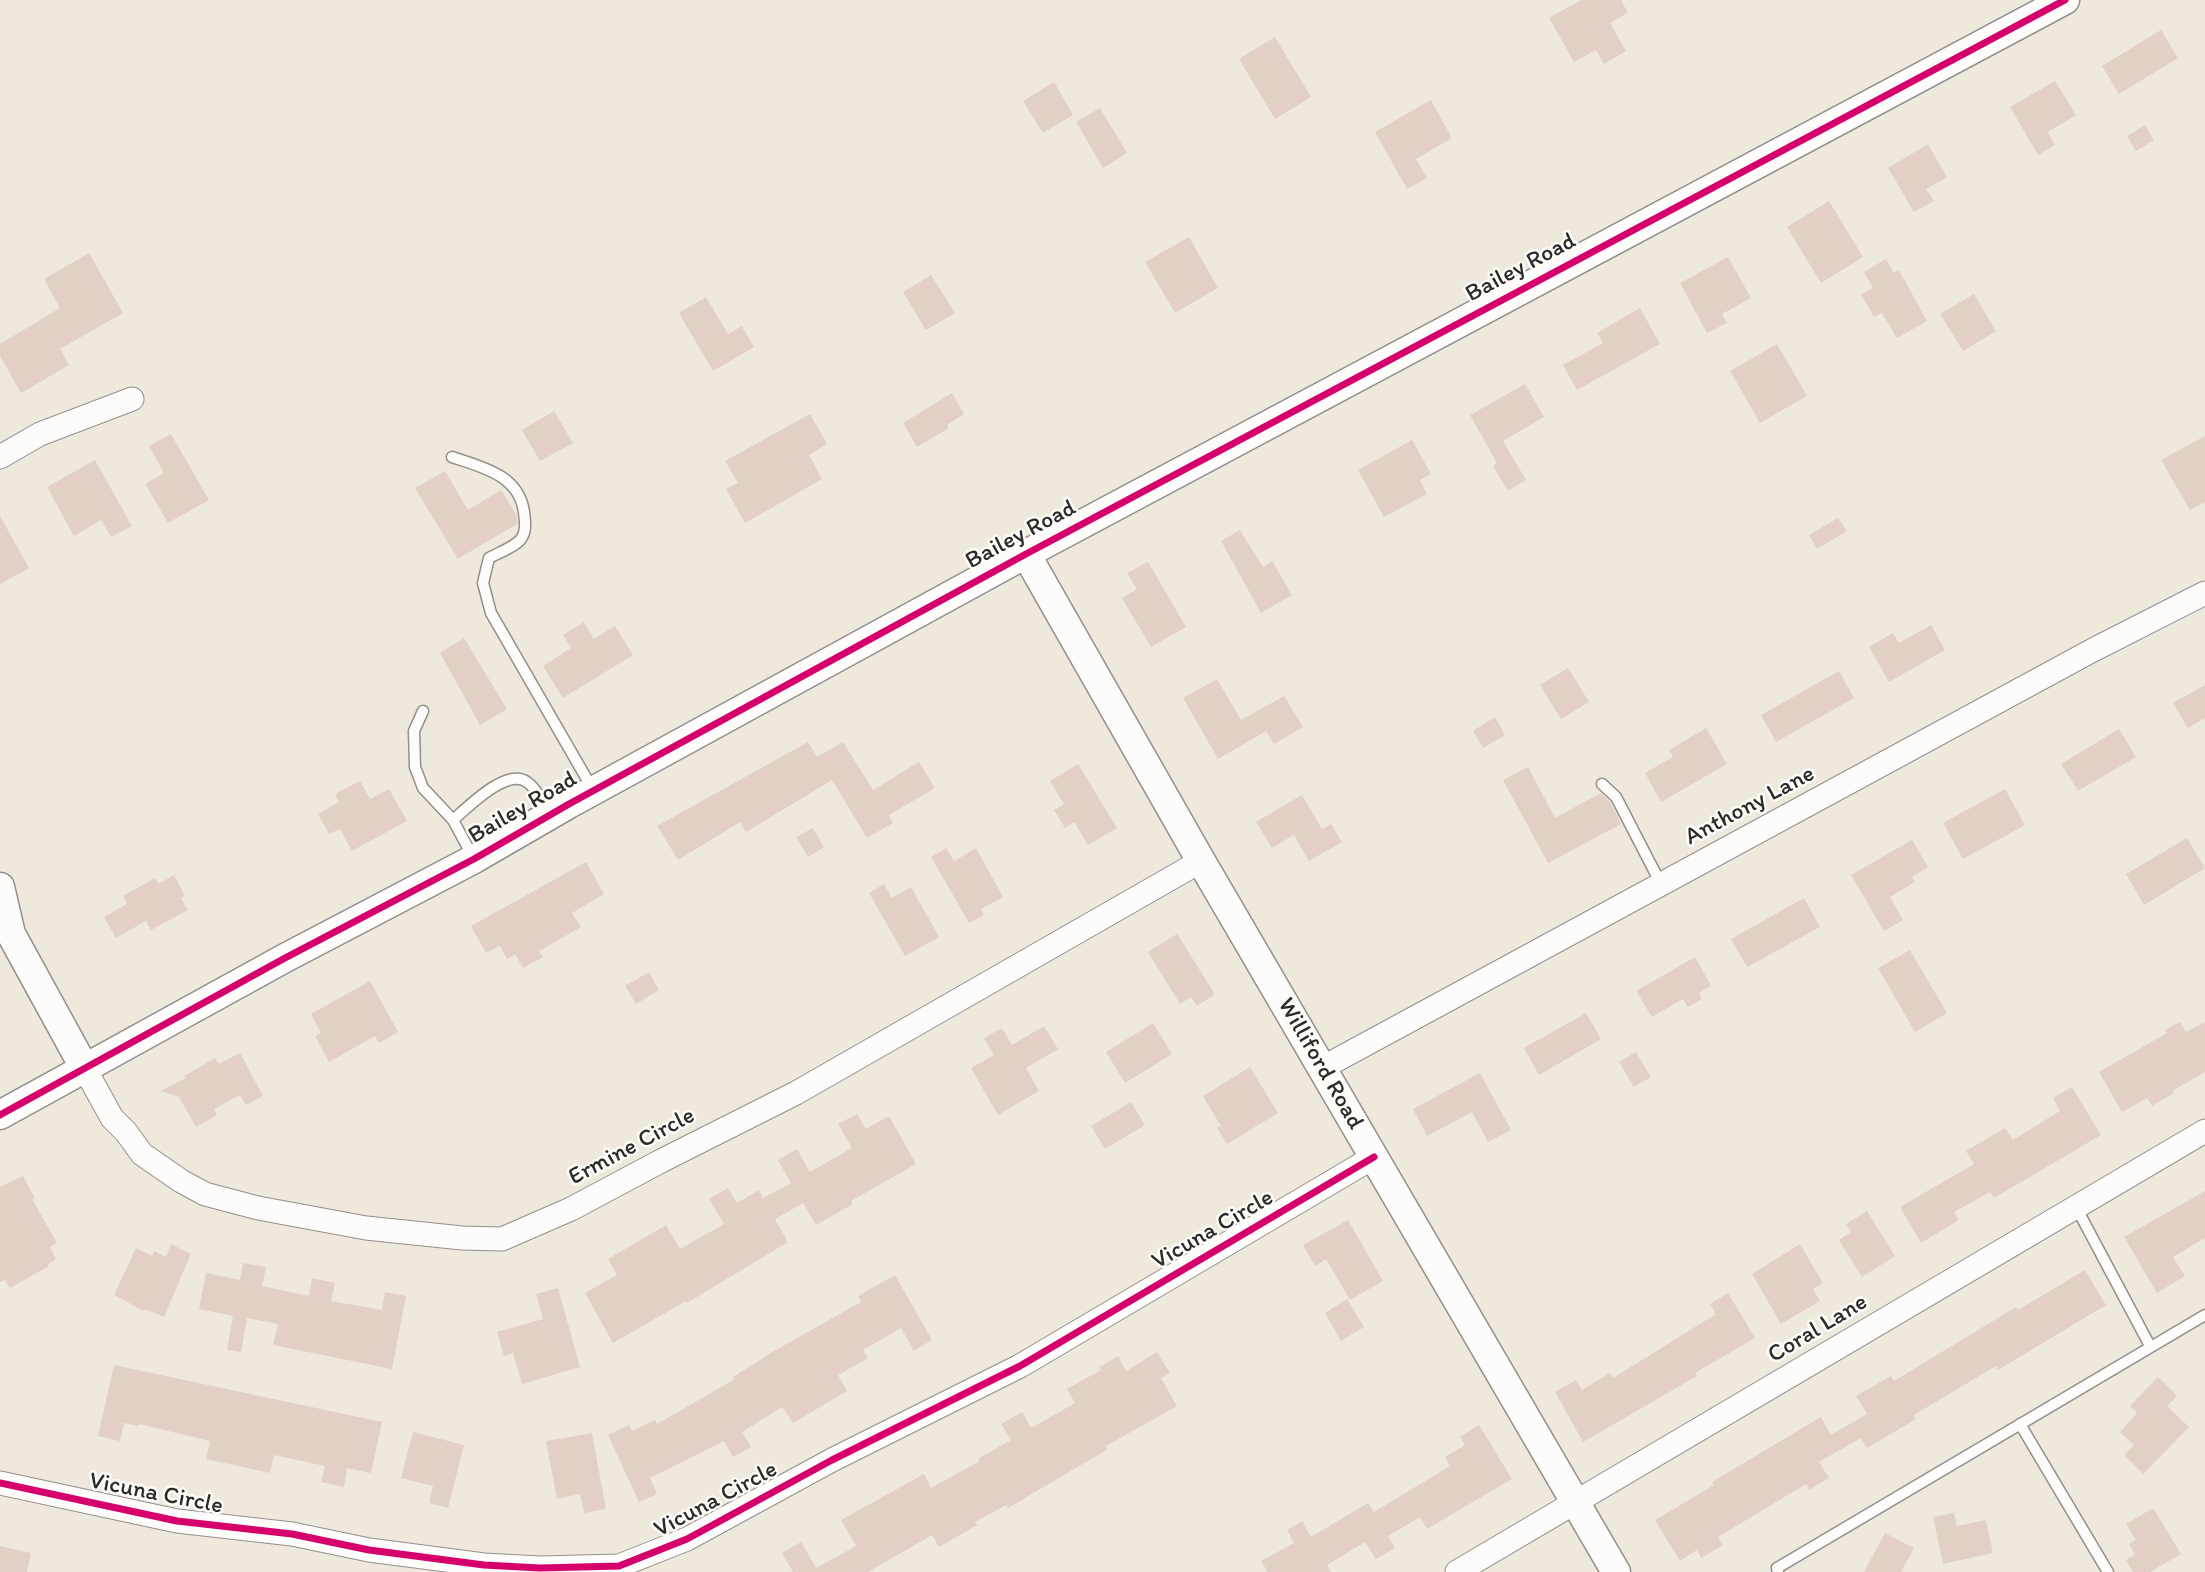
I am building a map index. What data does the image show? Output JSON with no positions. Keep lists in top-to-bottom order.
{
  "streets": {
    "street": [
      "Bailey Road",
      "Anthony Lane",
      "Williford Road",
      "Ermine Circle",
      "Vicuna Circle",
      "Coral Lane"
    ]
  },
  "crossings": [
    ["Bailey Road", "Williford Road"],
    ["Bailey Road", "Ermine Circle"],
    ["Anthony Lane", "Williford Road"],
    ["Williford Road", "Ermine Circle"],
    ["Williford Road", "Vicuna Circle"],
    ["Williford Road", "Coral Lane"]
  ]
}
